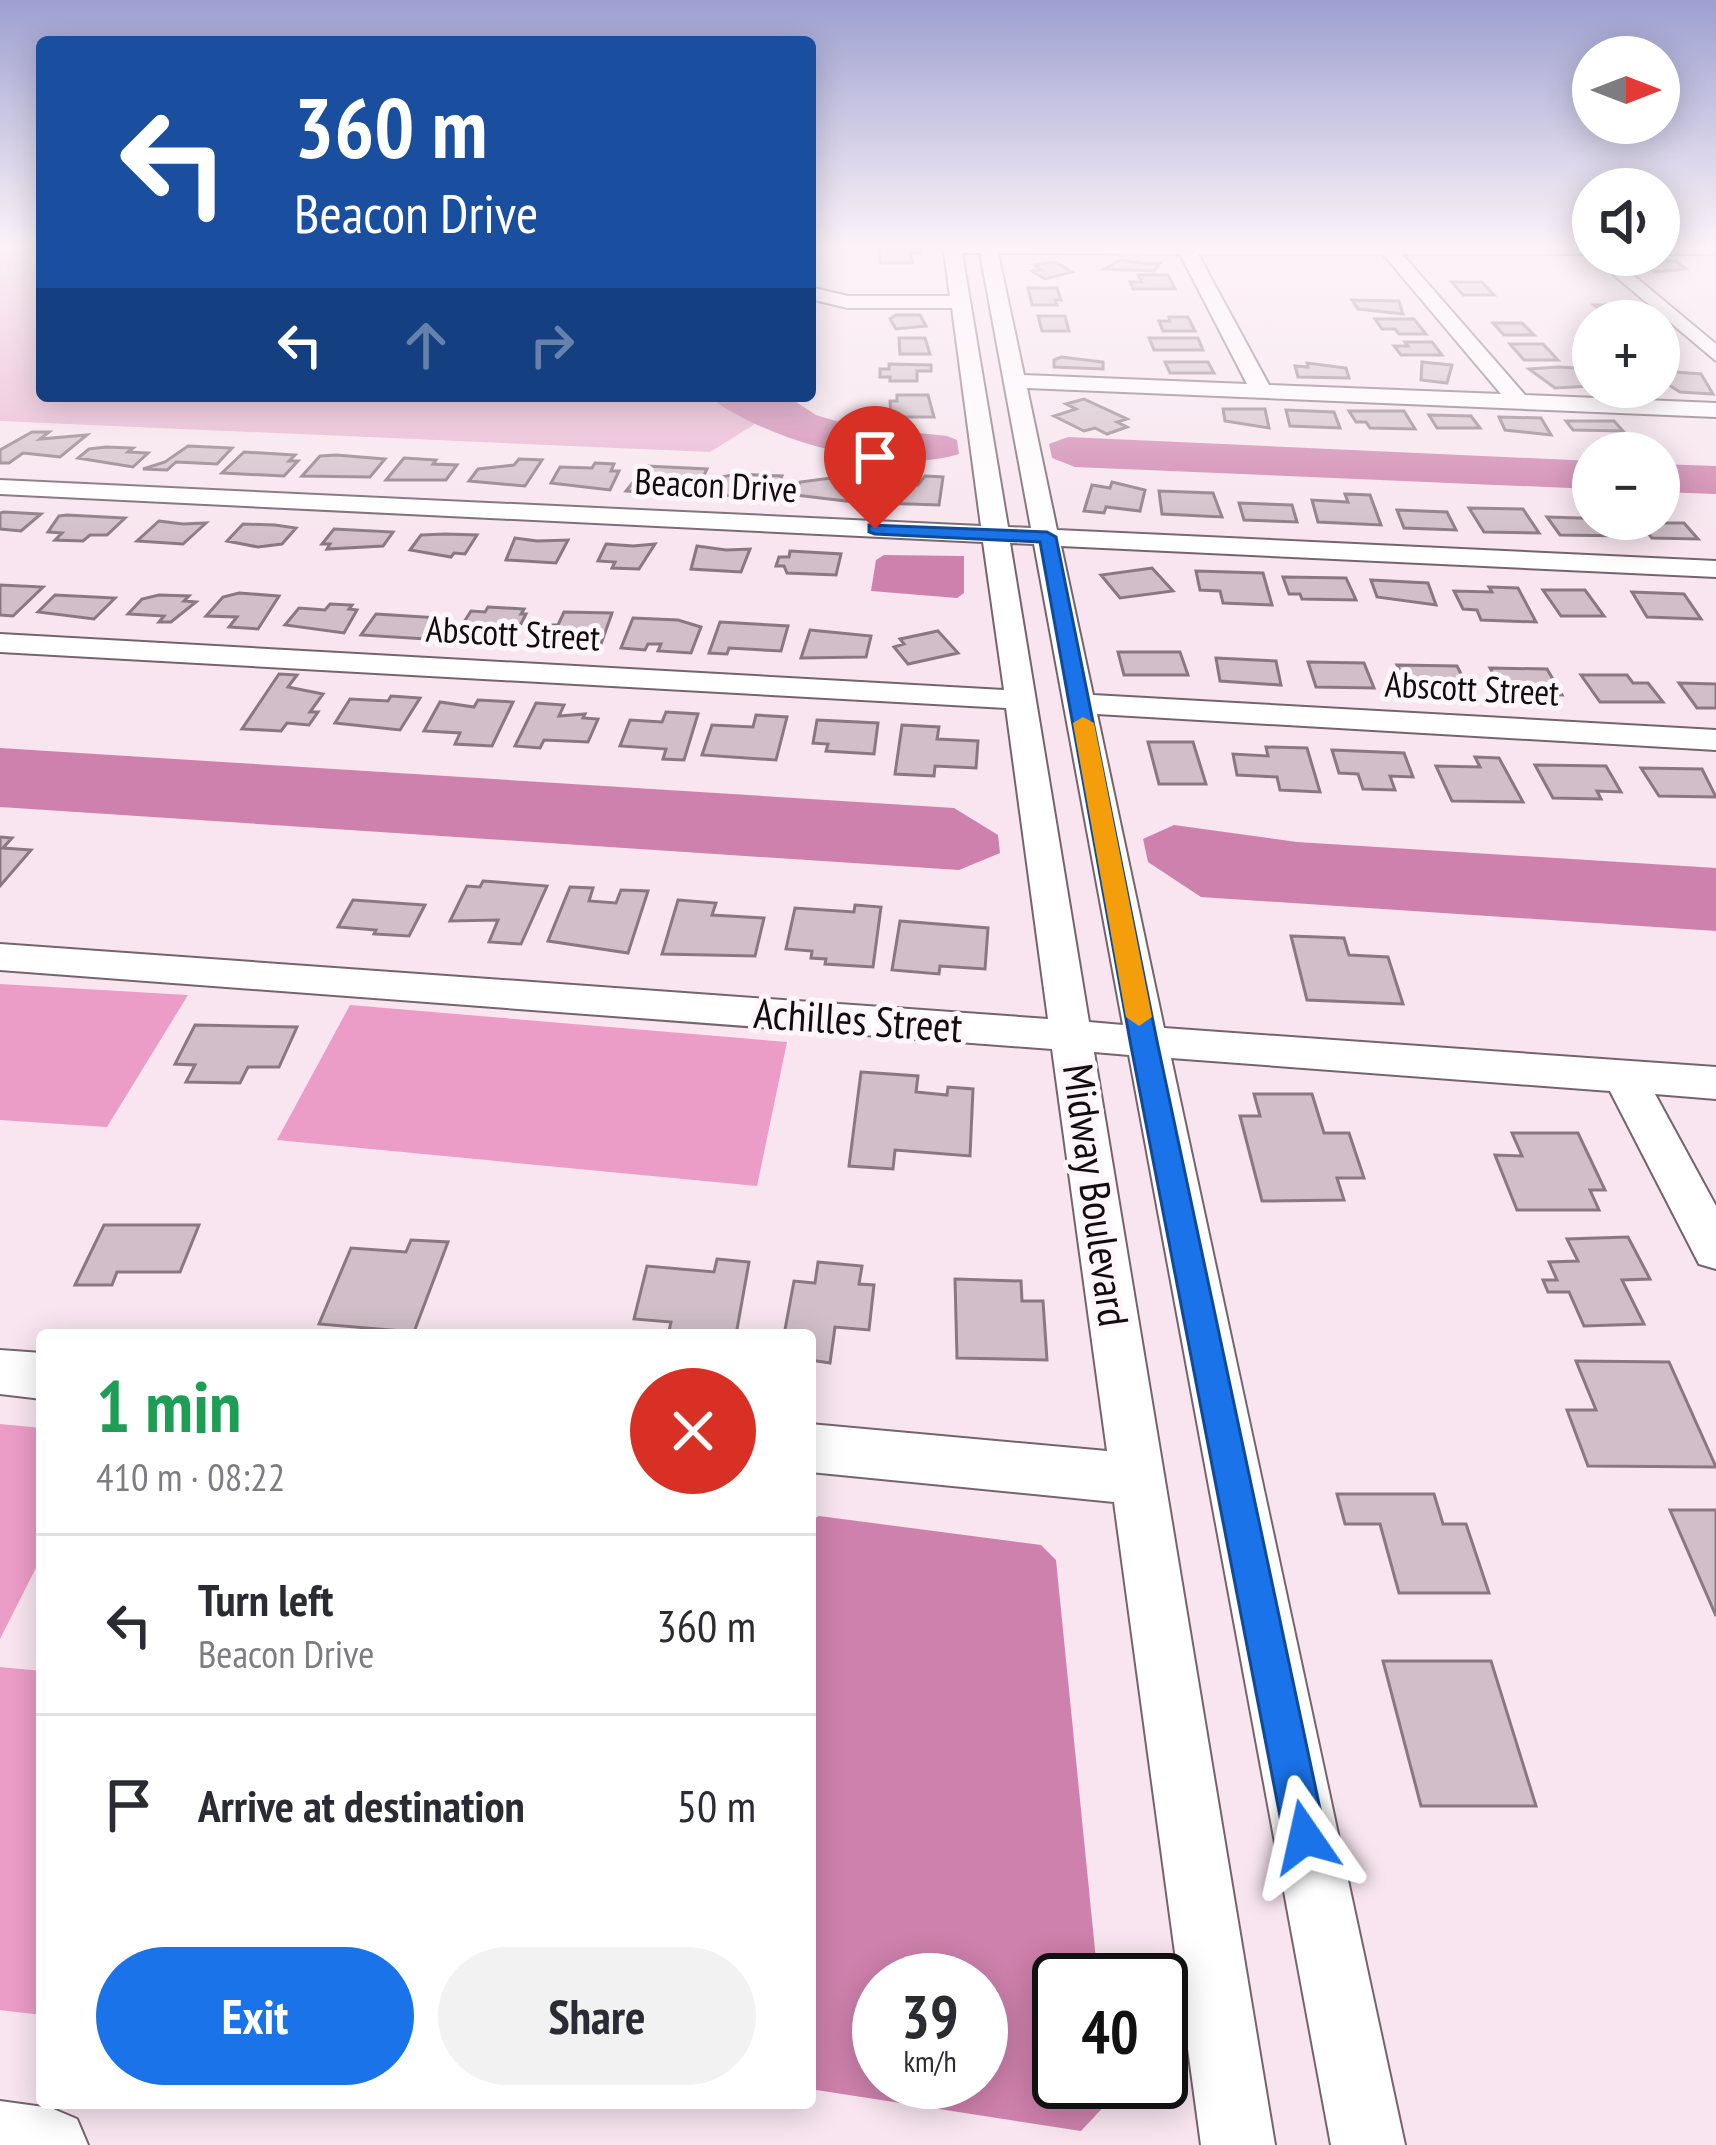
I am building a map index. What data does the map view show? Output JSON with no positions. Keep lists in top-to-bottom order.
{
  "streets": {
    "street": [
      "Beacon Drive",
      "Abscott Street",
      "Achilles Street",
      "Midway Boulevard"
    ]
  },
  "crossings": [
    ["Beacon Drive", "Midway Boulevard"],
    ["Abscott Street", "Midway Boulevard"],
    ["Achilles Street", "Midway Boulevard"]
  ],
  "north": "right",
  "page": {
    "map_buttons": ["+", "−"],
    "turn": ["360 m", "Beacon Drive"],
    "heading": ["1 min", "410 m · 08:22"],
    "list": [
      {
        "name": "Turn left",
        "note": "Beacon Drive",
        "value": "360 m"
      },
      {
        "name": "Arrive at destination",
        "value": "50 m"
      }
    ],
    "buttons": ["Exit", "Share"],
    "speed": "39 km/h",
    "limit": "40"
  }
}
